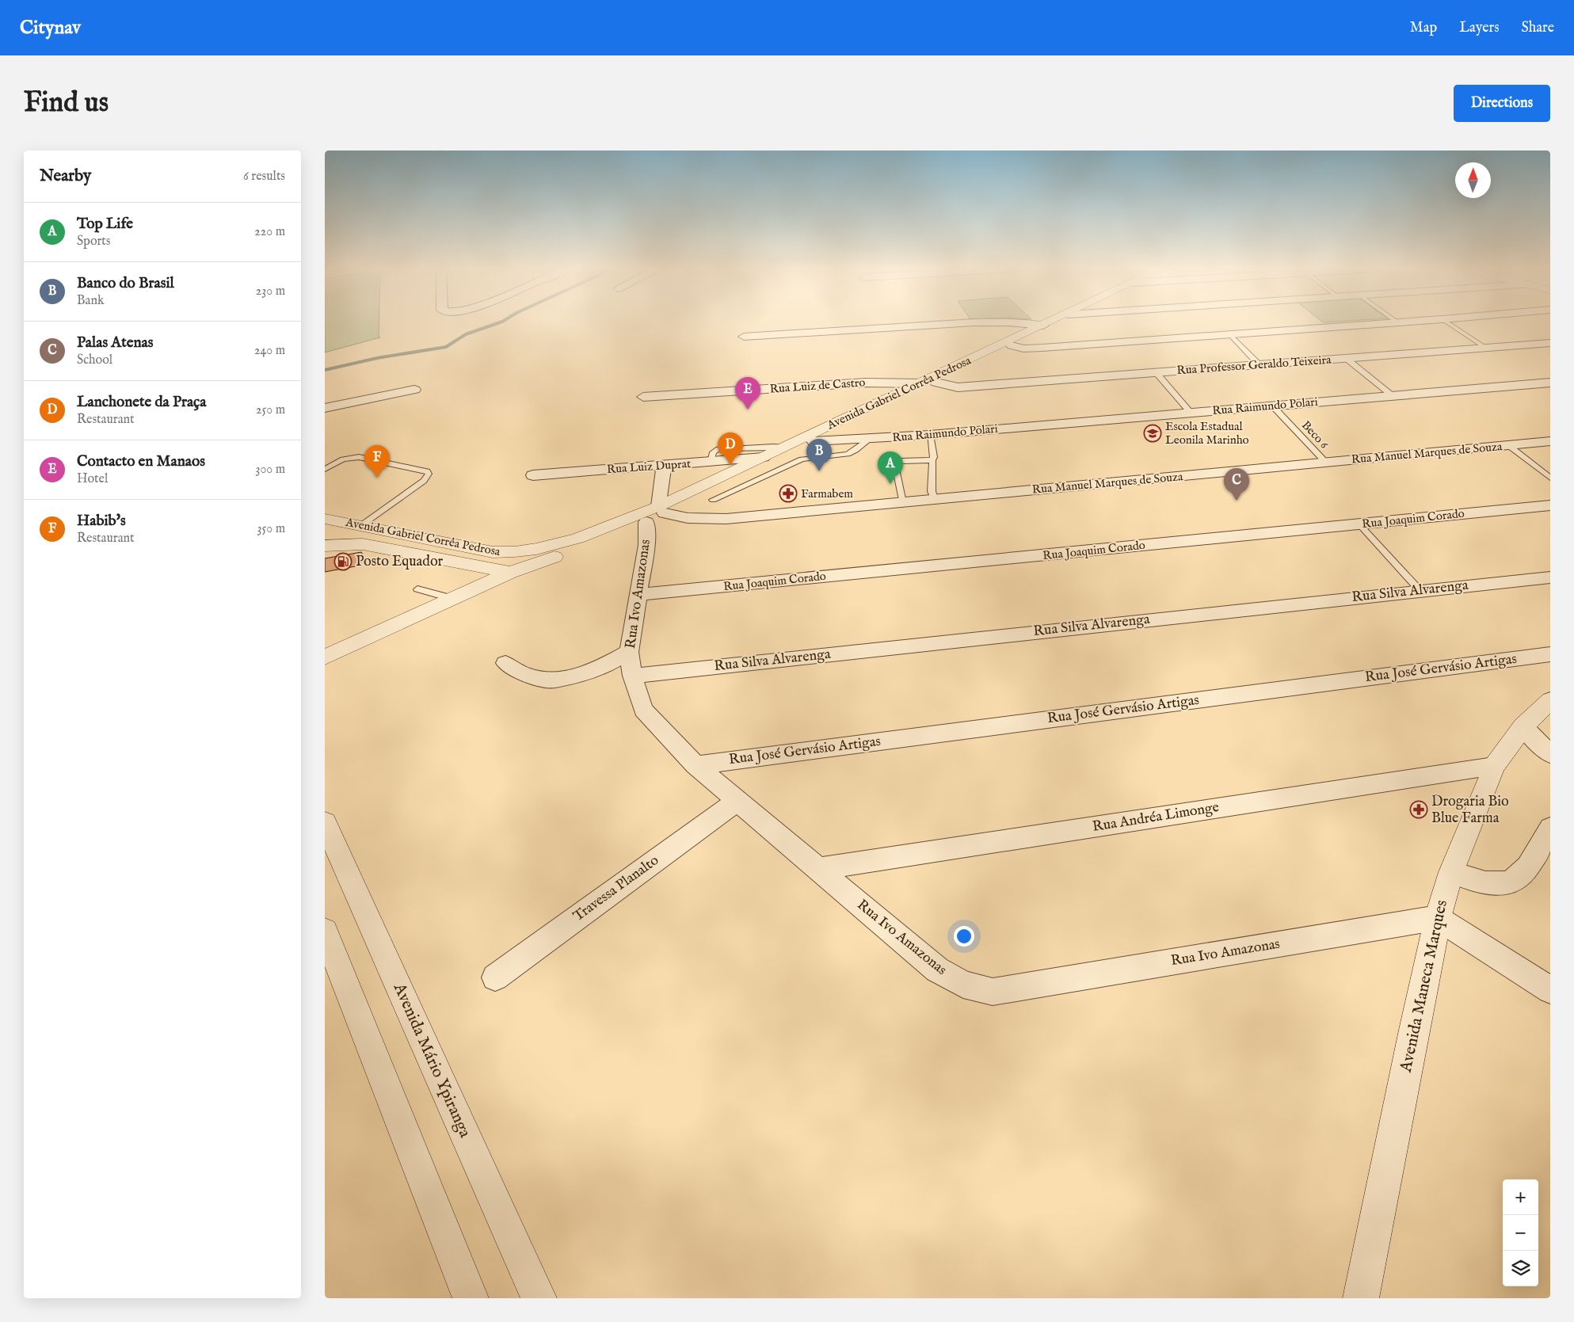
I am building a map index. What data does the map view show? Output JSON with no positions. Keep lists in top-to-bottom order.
{
  "streets": {
    "street": [
      "Rua Professor Geraldo Teixeira",
      "Rua Luiz de Castro",
      "Avenida Gabriel Corrêa Pedrosa",
      "Rua Raimundo Polari",
      "Rua Manuel Marques de Souza",
      "Rua Luiz Duprat",
      "Rua Joaquim Corado",
      "Rua Silva Alvarenga",
      "Rua Ivo Amazonas",
      "Rua José Gervásio Artigas",
      "Rua Andréa Limonge",
      "Travessa Planalto",
      "Avenida Maneca Marques",
      "Avenida Mário Ypiranga"
    ],
    "lane": ["Beco 6"]
  },
  "crossings": [
    ["Rua Professor Geraldo Teixeira", "Avenida Gabriel Corrêa Pedrosa"],
    ["Rua Luiz de Castro", "Avenida Gabriel Corrêa Pedrosa"],
    ["Avenida Gabriel Corrêa Pedrosa", "Rua Raimundo Polari"],
    ["Avenida Gabriel Corrêa Pedrosa", "Rua Manuel Marques de Souza"],
    ["Avenida Gabriel Corrêa Pedrosa", "Rua Luiz Duprat"],
    ["Avenida Gabriel Corrêa Pedrosa", "Rua Ivo Amazonas"],
    ["Rua Raimundo Polari", "Beco 6"],
    ["Beco 6", "Rua Manuel Marques de Souza"],
    ["Rua Joaquim Corado", "Rua Ivo Amazonas"],
    ["Rua Silva Alvarenga", "Rua Ivo Amazonas"],
    ["Rua Ivo Amazonas", "Rua José Gervásio Artigas"],
    ["Rua Ivo Amazonas", "Rua Andréa Limonge"],
    ["Rua Ivo Amazonas", "Travessa Planalto"],
    ["Rua Ivo Amazonas", "Avenida Maneca Marques"],
    ["Rua Andréa Limonge", "Avenida Maneca Marques"]
  ],
  "places": {
    "school or university": ["Escola Estadual Leonila Marinho"],
    "pharmacy": ["Farmabem", "Drogaria Bio Blue Farma"],
    "fuel station": ["Posto Equador"]
  },
  "north": "top",
  "page": {
    "header": "Citynav",
    "nav": ["Map", "Layers", "Share"],
    "buttons": "Directions",
    "title": "Find us",
    "heading": ["Nearby", "6 results"],
    "list": [
      {
        "mark": "A",
        "name": "Top Life",
        "note": "Sports",
        "value": "220 m"
      },
      {
        "mark": "B",
        "name": "Banco do Brasil",
        "note": "Bank",
        "value": "230 m"
      },
      {
        "mark": "C",
        "name": "Palas Atenas",
        "note": "School",
        "value": "240 m"
      },
      {
        "mark": "D",
        "name": "Lanchonete da Praça",
        "note": "Restaurant",
        "value": "250 m"
      },
      {
        "mark": "E",
        "name": "Contacto en Manaos",
        "note": "Hotel",
        "value": "300 m"
      },
      {
        "mark": "F",
        "name": "Habib's",
        "note": "Restaurant",
        "value": "350 m"
      }
    ],
    "pins": [
      "E",
      "D",
      "B",
      "F",
      "A",
      "C"
    ],
    "map_buttons": ["+", "−"]
  }
}
